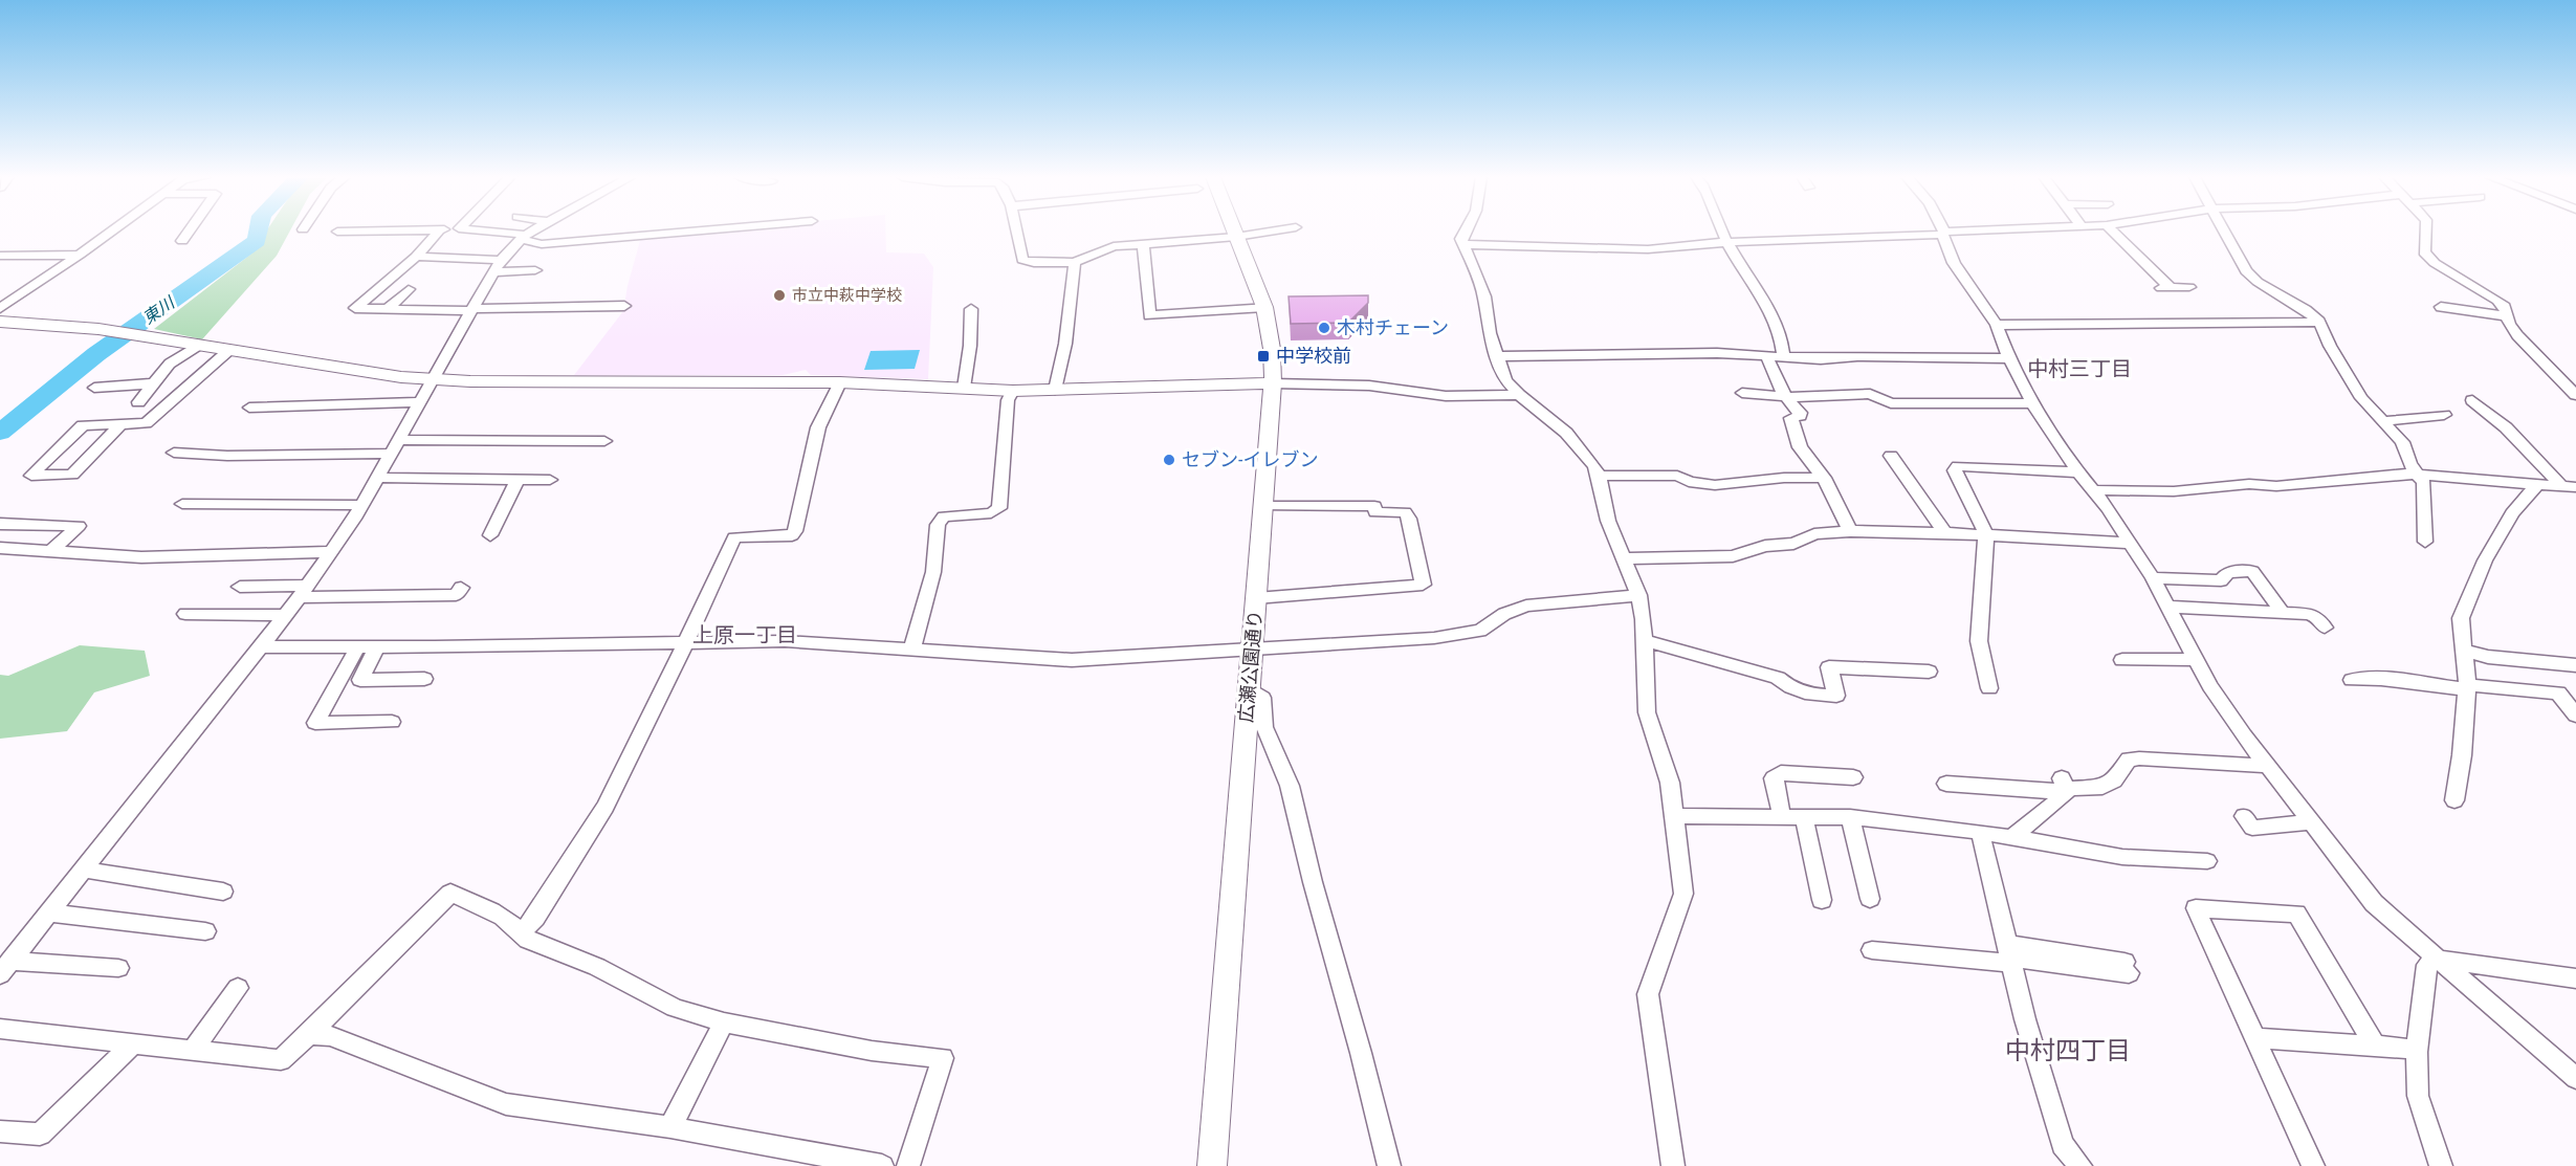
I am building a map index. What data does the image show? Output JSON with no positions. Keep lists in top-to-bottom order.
{
  "streets": {
    "street": ["広瀬公園通り"]
  },
  "districts": ["中村三丁目", "上原一丁目", "中村四丁目"],
  "water": ["東川"],
  "places": {
    "other": ["市立中萩中学校", "木村チェーン", "セブン-イレブン"],
    "transit": ["中学校前"]
  }
}
